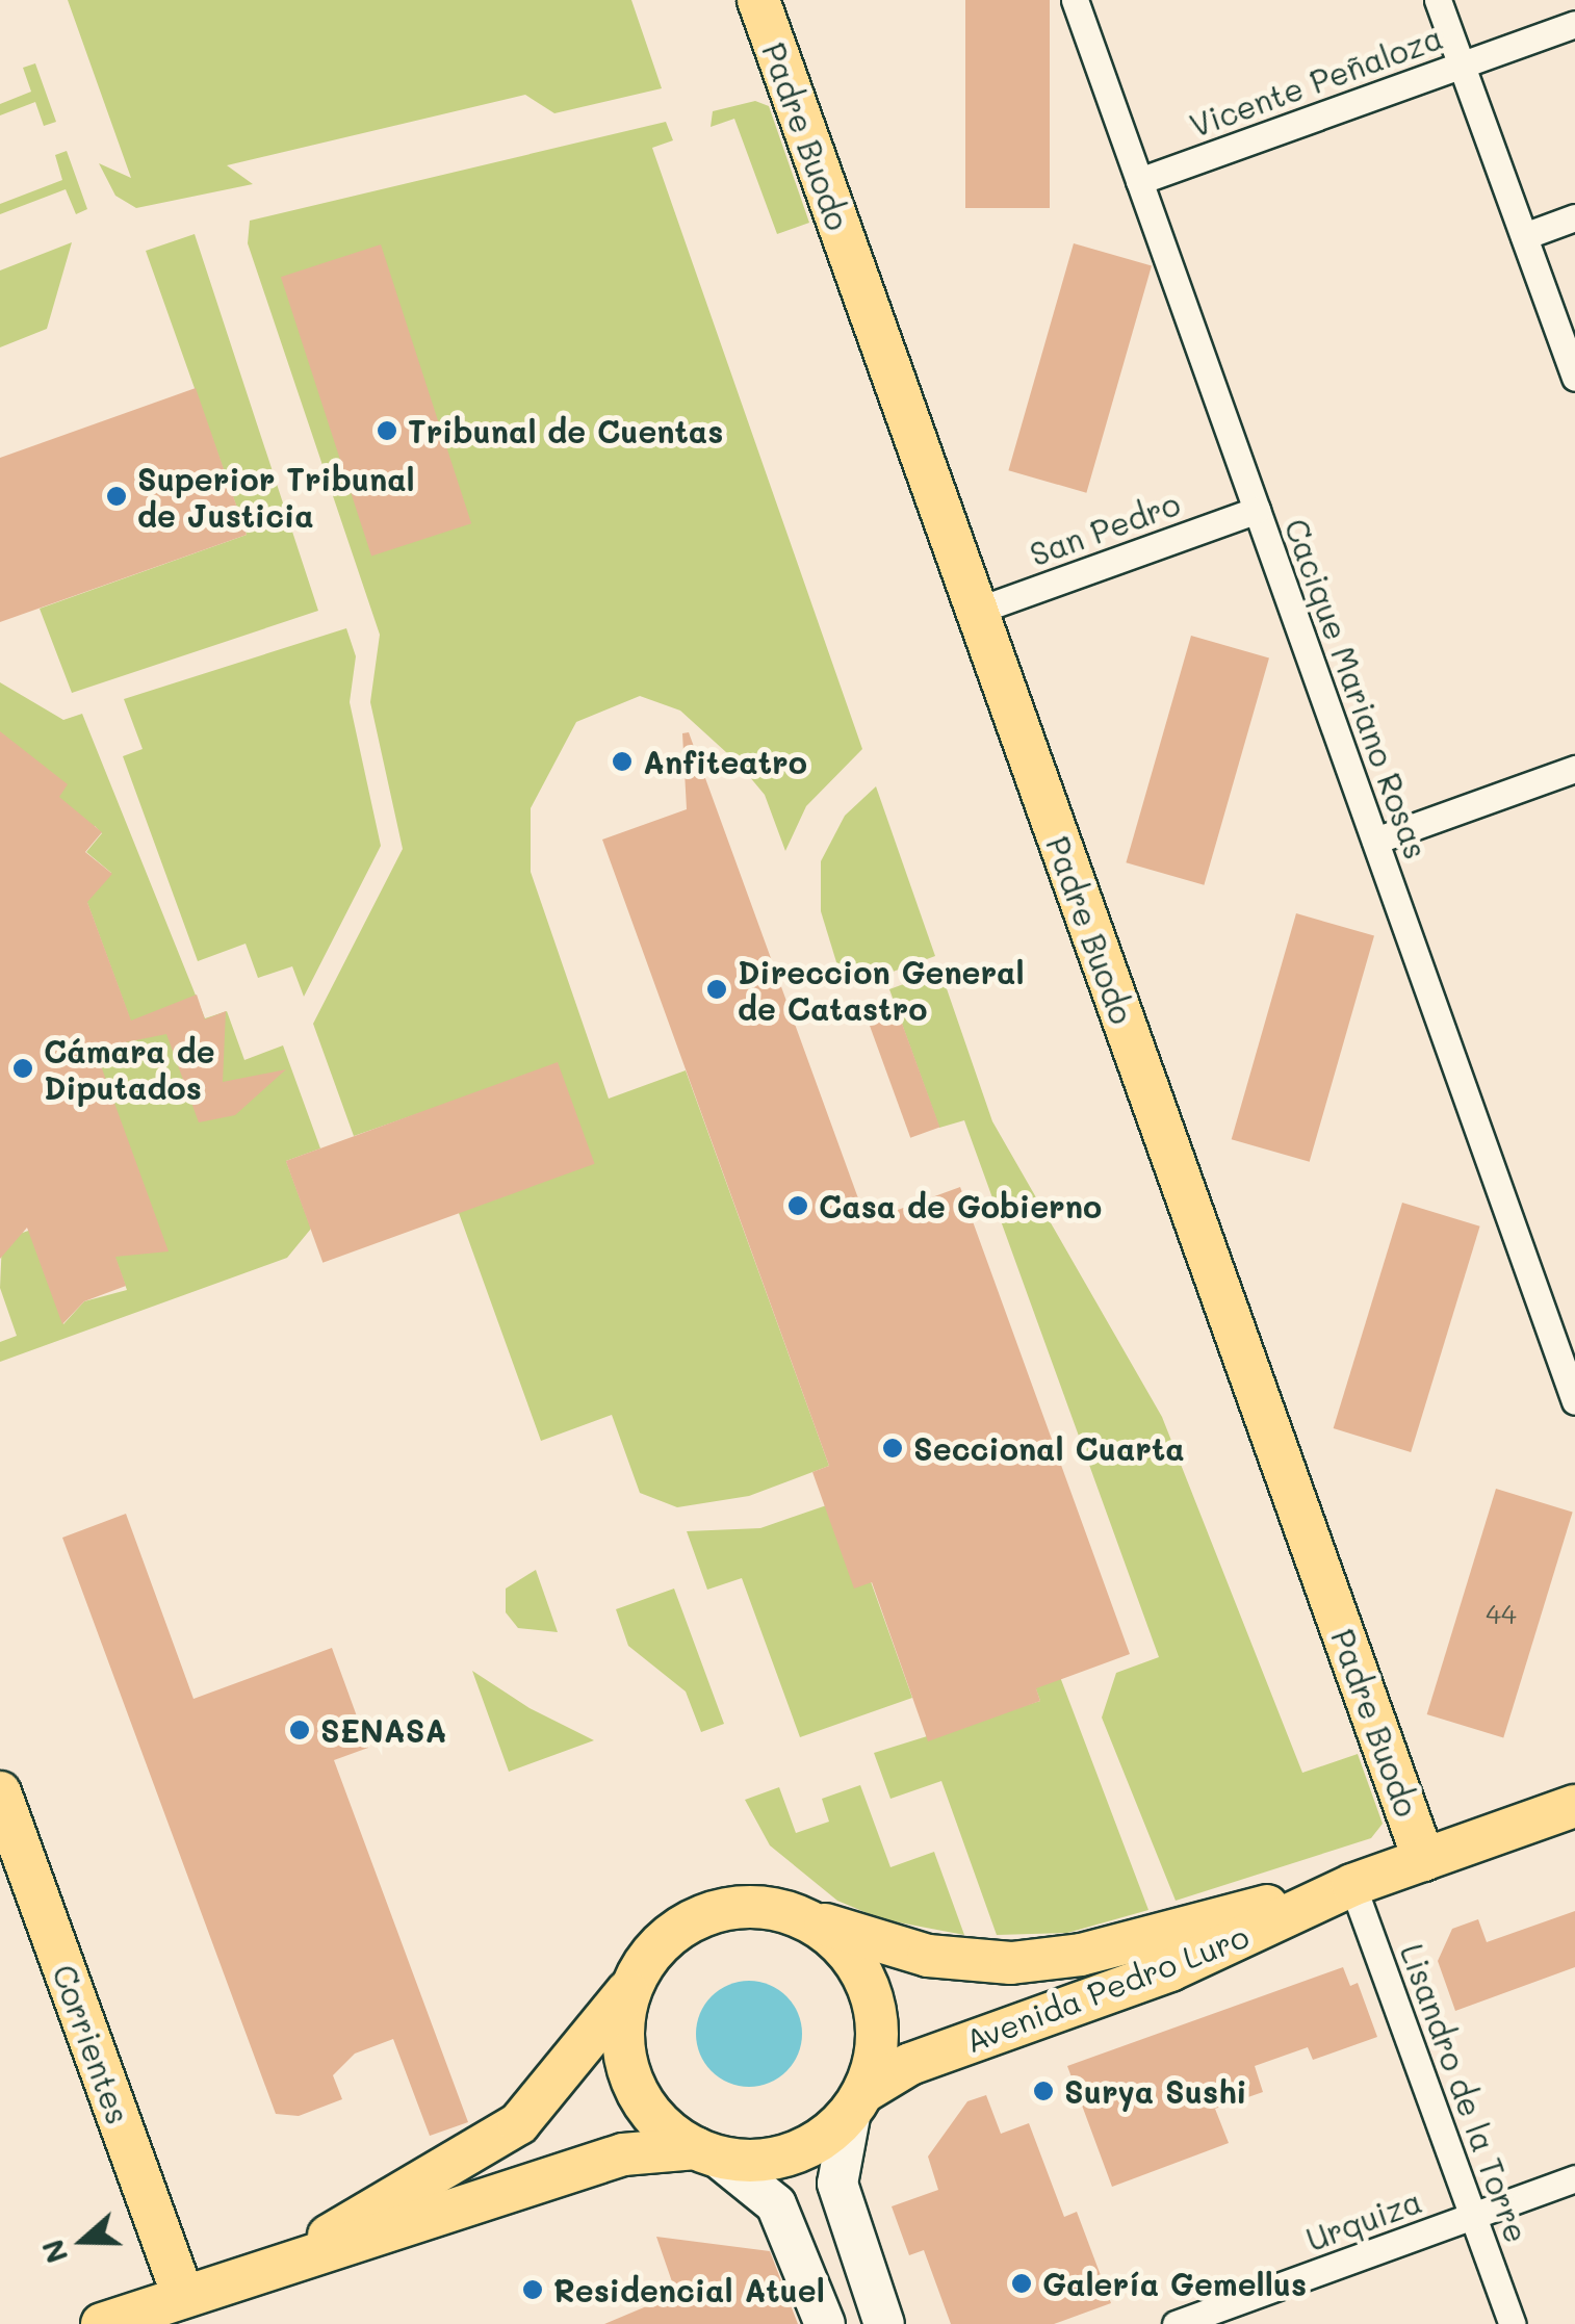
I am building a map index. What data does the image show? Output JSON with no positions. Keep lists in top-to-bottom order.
{
  "streets": {
    "main road": ["Padre Buodo", "Avenida Pedro Luro", "Corrientes"],
    "street": [
      "Vicente Peñaloza",
      "San Pedro",
      "Cacique Mariano Rosas",
      "Lisandro de la Torre",
      "Urquiza"
    ]
  },
  "crossings": [
    ["Vicente Peñaloza", "Cacique Mariano Rosas"],
    ["Padre Buodo", "San Pedro"],
    ["Padre Buodo", "Avenida Pedro Luro"],
    ["San Pedro", "Cacique Mariano Rosas"],
    ["Avenida Pedro Luro", "Lisandro de la Torre"],
    ["Lisandro de la Torre", "Urquiza"]
  ],
  "places": [
    "Tribunal de Cuentas",
    "Superior Tribunal de Justicia",
    "Anfiteatro",
    "Direccion General de Catastro",
    "Cámara de Diputados",
    "Casa de Gobierno",
    "Seccional Cuarta",
    "SENASA",
    "Surya Sushi",
    "Galería Gemellus",
    "Residencial Atuel"
  ],
  "house_numbers": ["44"],
  "north": "left"
}
